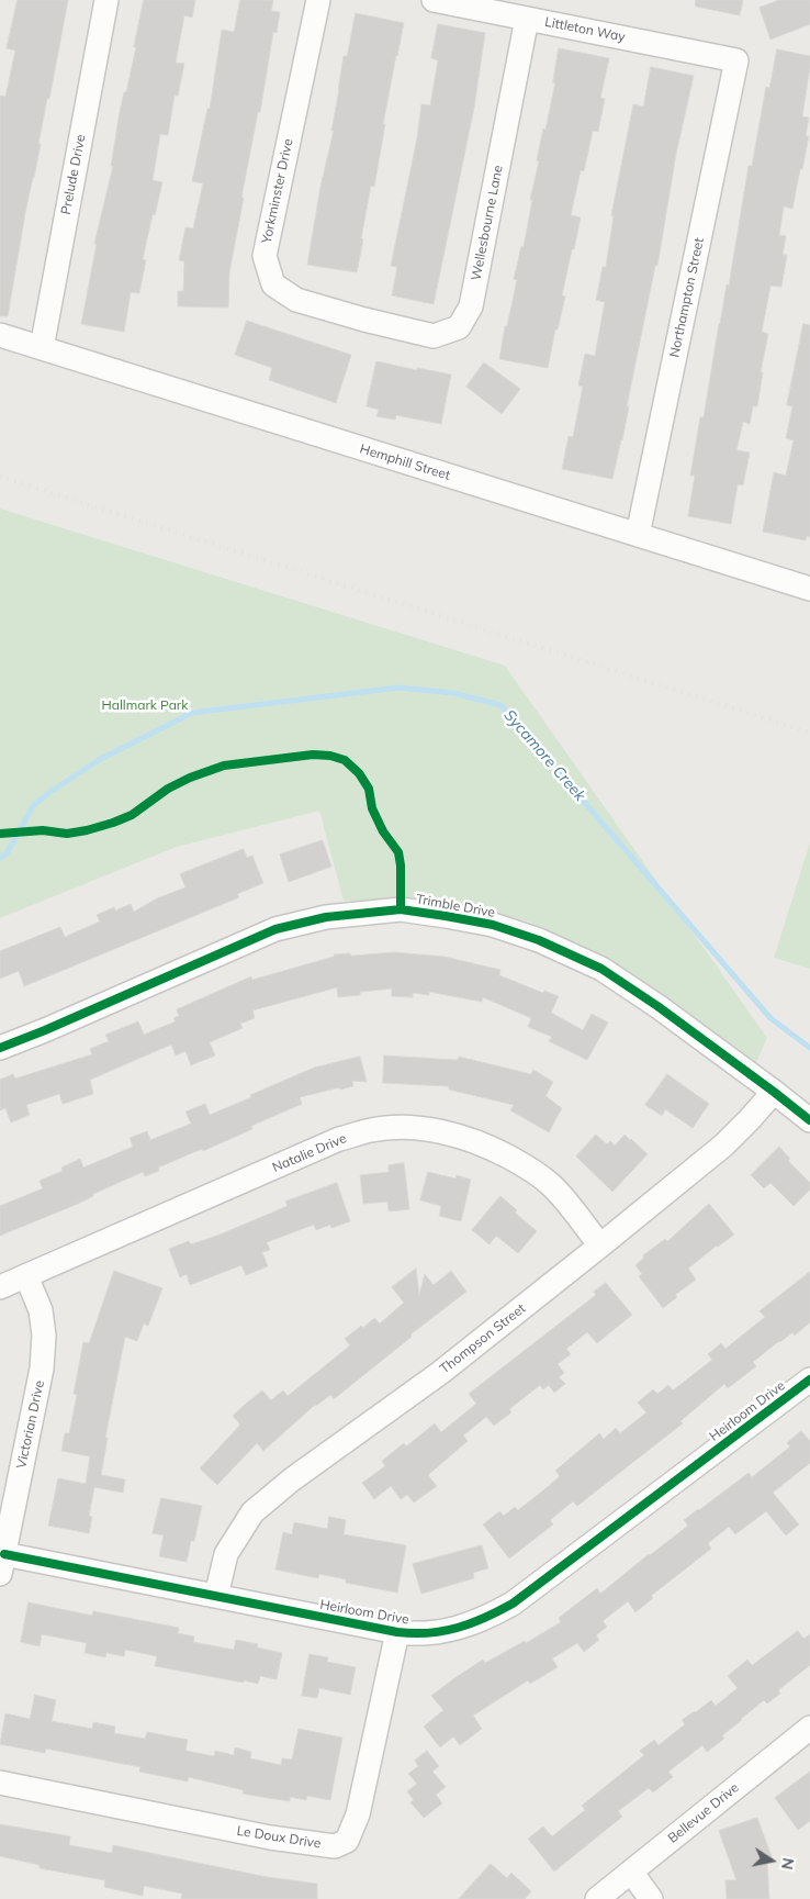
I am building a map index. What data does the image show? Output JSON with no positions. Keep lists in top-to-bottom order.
{
  "streets": {
    "street": [
      "Littleton Way",
      "Prelude Drive",
      "Yorkminster Drive",
      "Wellesbourne Lane",
      "Northampton Street",
      "Hemphill Street",
      "Trimble Drive",
      "Natalie Drive",
      "Thompson Street",
      "Heirloom Drive",
      "Victorian Drive",
      "Bellevue Drive",
      "Le Doux Drive"
    ]
  },
  "crossings": [
    ["Littleton Way", "Wellesbourne Lane"],
    ["Littleton Way", "Northampton Street"],
    ["Prelude Drive", "Hemphill Street"],
    ["Yorkminster Drive", "Wellesbourne Lane"],
    ["Northampton Street", "Hemphill Street"],
    ["Trimble Drive", "Thompson Street"],
    ["Natalie Drive", "Thompson Street"],
    ["Natalie Drive", "Victorian Drive"],
    ["Thompson Street", "Heirloom Drive"],
    ["Heirloom Drive", "Victorian Drive"],
    ["Heirloom Drive", "Le Doux Drive"]
  ],
  "water": ["Sycamore Creek"],
  "parks": ["Hallmark Park"],
  "north": "right"
}
